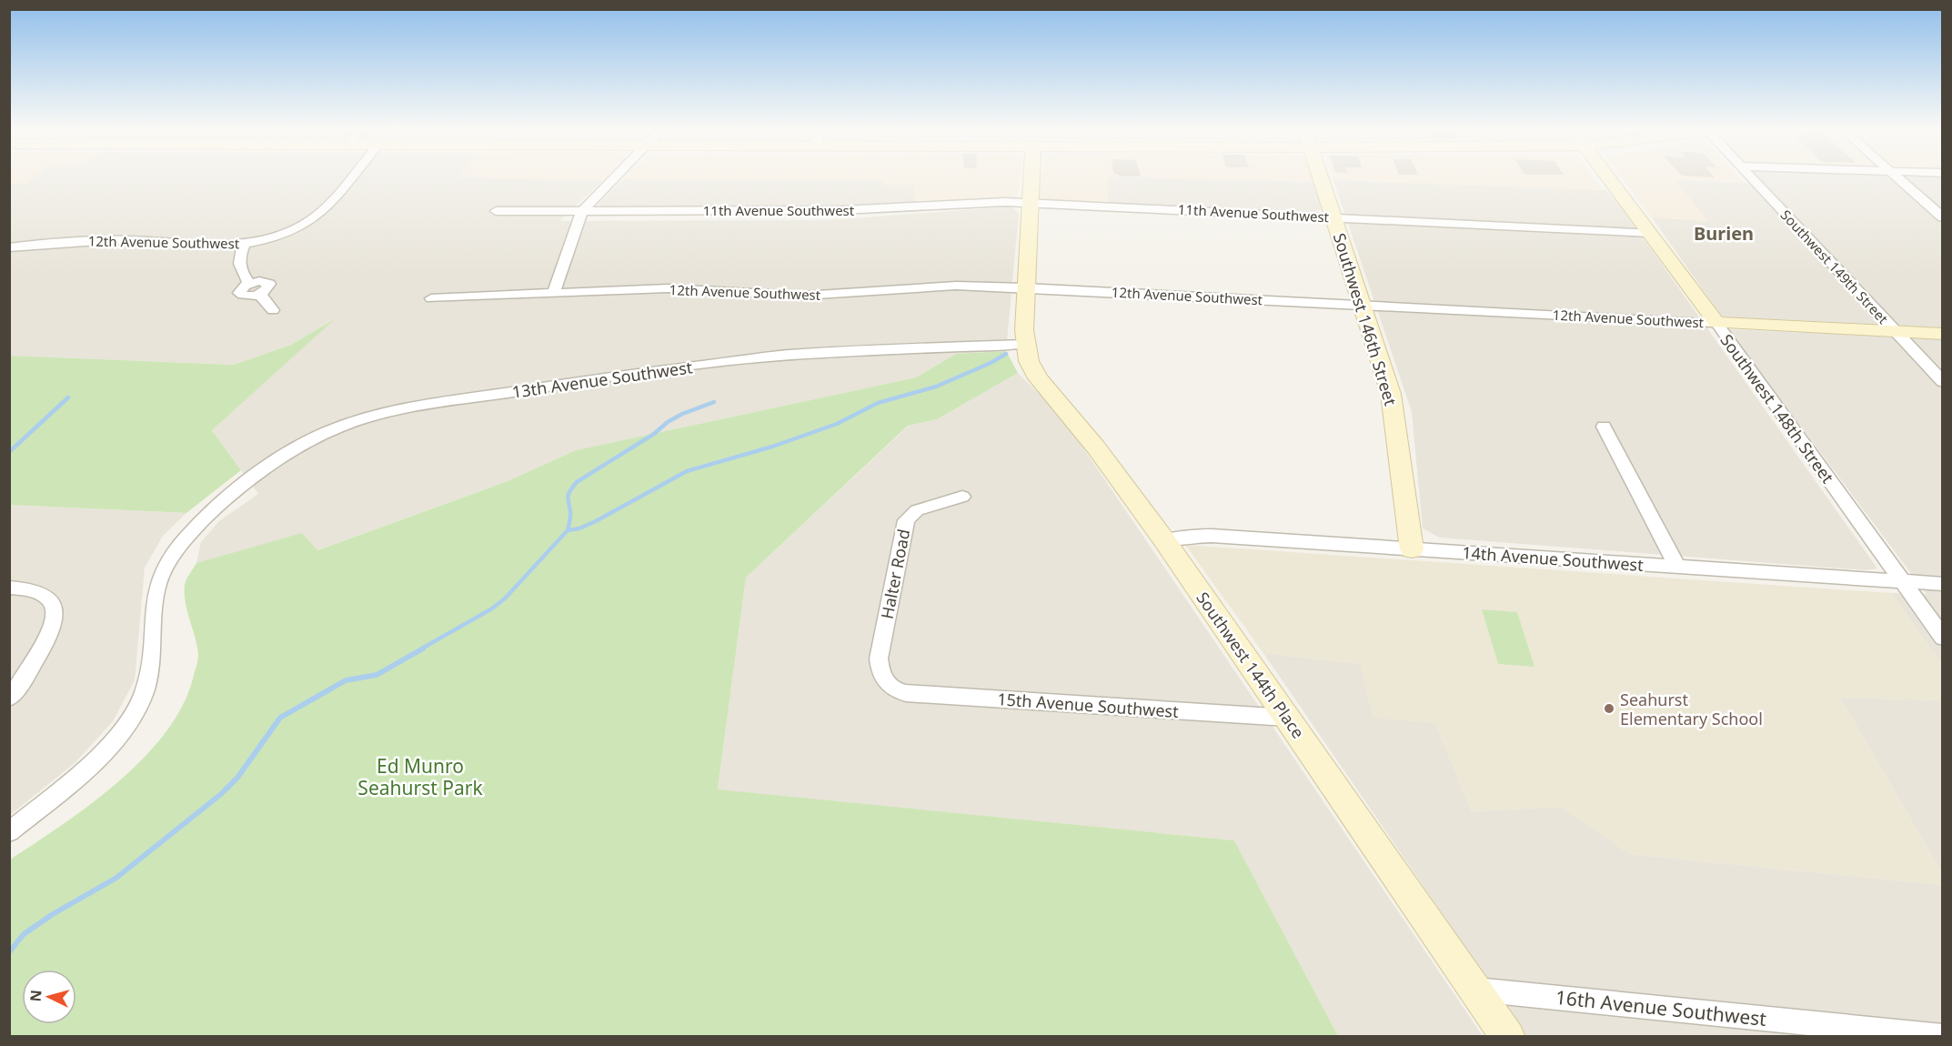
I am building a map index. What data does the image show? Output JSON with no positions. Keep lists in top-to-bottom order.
{
  "streets": {
    "street": [
      "11th Avenue Southwest",
      "12th Avenue Southwest",
      "Southwest 149th Street",
      "Southwest 146th Street",
      "13th Avenue Southwest",
      "Southwest 148th Street",
      "14th Avenue Southwest",
      "Halter Road",
      "Southwest 144th Place",
      "15th Avenue Southwest",
      "16th Avenue Southwest"
    ]
  },
  "crossings": [
    ["11th Avenue Southwest", "Southwest 146th Street"],
    ["11th Avenue Southwest", "Southwest 148th Street"],
    ["12th Avenue Southwest", "Southwest 149th Street"],
    ["12th Avenue Southwest", "Southwest 146th Street"],
    ["12th Avenue Southwest", "Southwest 148th Street"],
    ["Southwest 146th Street", "14th Avenue Southwest"],
    ["13th Avenue Southwest", "Southwest 144th Place"],
    ["Southwest 148th Street", "14th Avenue Southwest"],
    ["14th Avenue Southwest", "Southwest 144th Place"],
    ["Halter Road", "15th Avenue Southwest"],
    ["Southwest 144th Place", "15th Avenue Southwest"],
    ["Southwest 144th Place", "16th Avenue Southwest"]
  ],
  "districts": ["Burien"],
  "parks": ["Ed Munro Seahurst Park"],
  "places": ["Seahurst Elementary School"],
  "north": "left"
}
